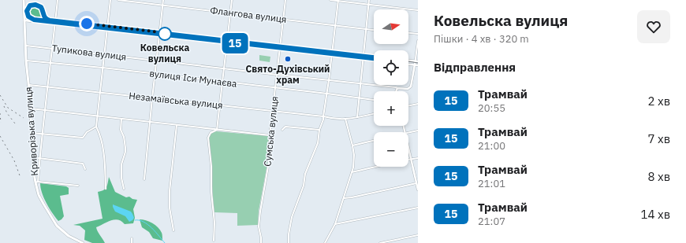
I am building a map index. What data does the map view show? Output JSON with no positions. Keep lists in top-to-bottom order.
{
  "streets": {
    "main road": ["Криворізька вулиця"],
    "street": [
      "Флангова вулиця",
      "Тупикова вулиця",
      "вулиця Іси Мунаєва",
      "Незамаївська вулиця",
      "Сумська вулиця"
    ]
  },
  "crossings": [
    ["Флангова вулиця", "Сумська вулиця"],
    ["Тупикова вулиця", "Криворізька вулиця"],
    ["Тупикова вулиця", "Сумська вулиця"],
    ["вулиця Іси Мунаєва", "Криворізька вулиця"],
    ["вулиця Іси Мунаєва", "Сумська вулиця"],
    ["Незамаївська вулиця", "Криворізька вулиця"],
    ["Незамаївська вулиця", "Сумська вулиця"]
  ],
  "places": ["Ковельска вулиця", "Свято-Духівський храм"],
  "lines": ["tram line 15"],
  "north": "right",
  "page": {
    "on_map": "15",
    "heading": [
      ["Ковельска вулиця", "Пішки · 4 хв · 320 m"],
      "Відправлення"
    ],
    "map_buttons": ["+", "−"],
    "list": [
      {
        "mark": "15",
        "name": "Трамвай",
        "note": "20:55",
        "value": "2 хв"
      },
      {
        "mark": "15",
        "name": "Трамвай",
        "note": "21:00",
        "value": "7 хв"
      },
      {
        "mark": "15",
        "name": "Трамвай",
        "note": "21:01",
        "value": "8 хв"
      },
      {
        "mark": "15",
        "name": "Трамвай",
        "note": "21:07",
        "value": "14 хв"
      }
    ]
  }
}
